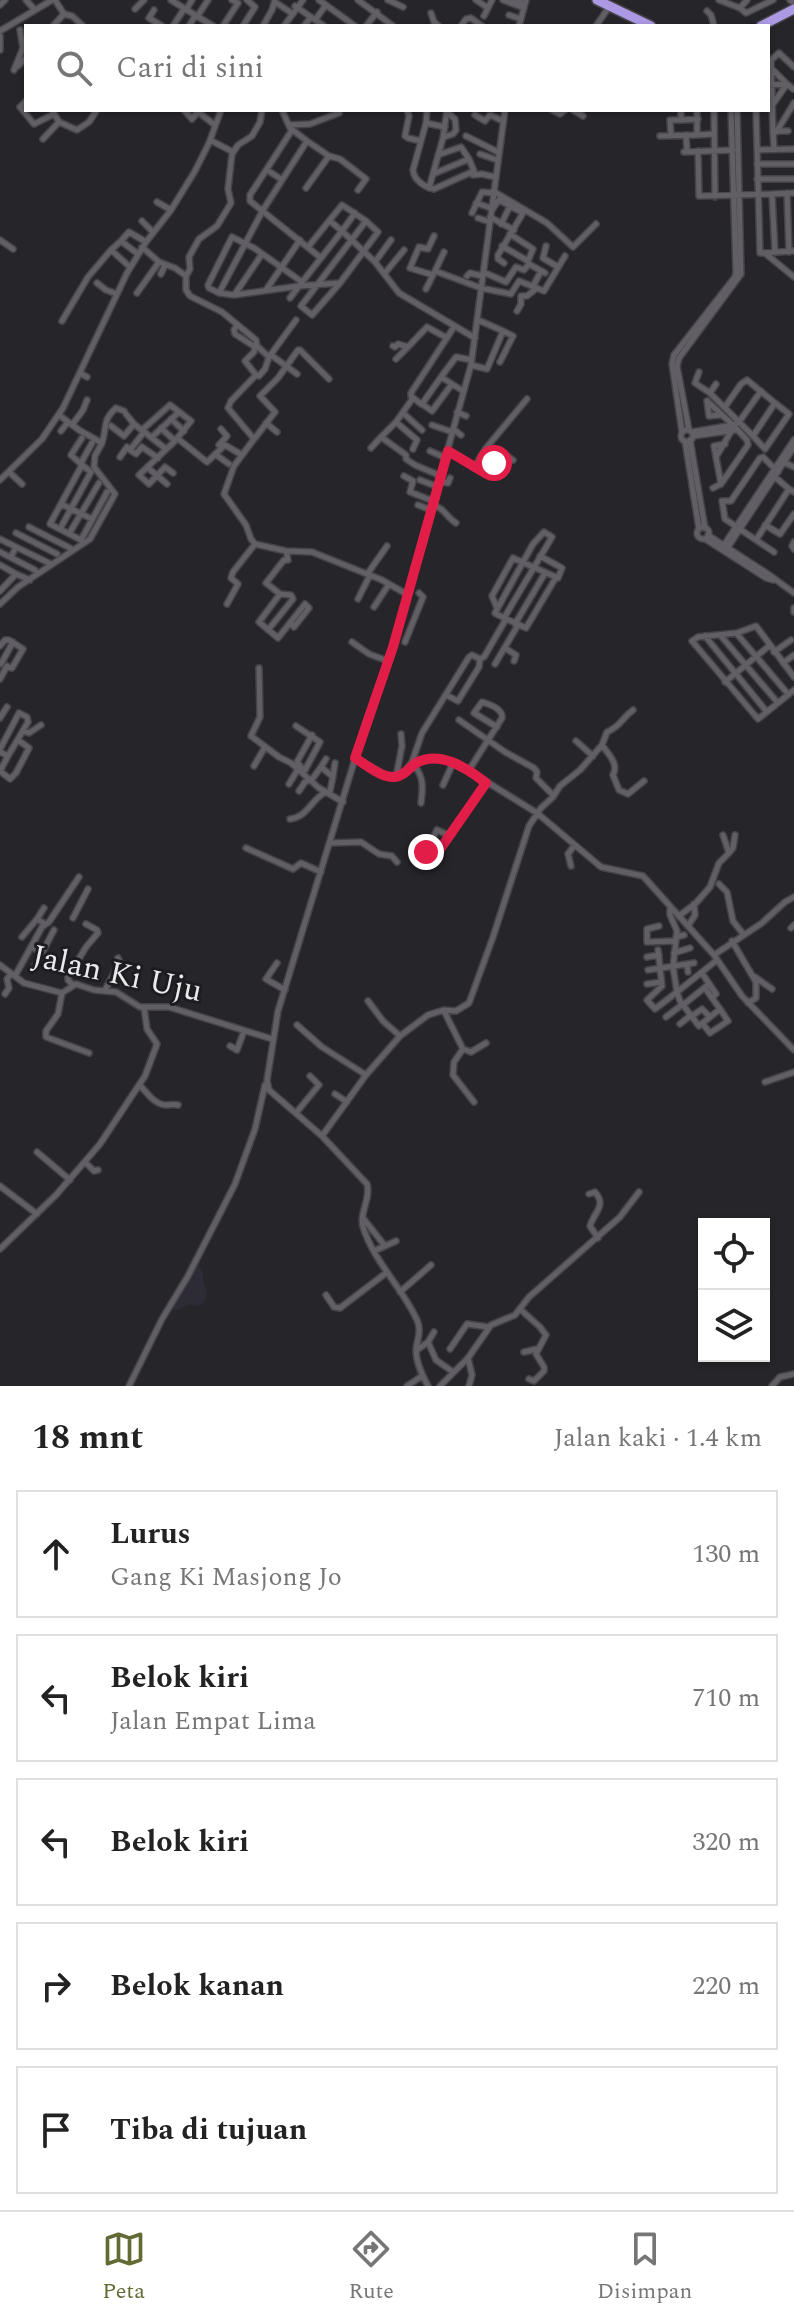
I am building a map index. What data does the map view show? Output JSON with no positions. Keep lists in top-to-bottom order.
{
  "streets": {
    "street": ["Jalan Ki Uju"]
  },
  "page": {
    "search": "Cari di sini",
    "heading": ["18 mnt", "Jalan kaki · 1.4 km"],
    "list": [
      ["Lurus", "Gang Ki Masjong Jo", "130 m"],
      ["Belok kiri", "Jalan Empat Lima", "710 m"],
      ["Belok kiri", "320 m"],
      ["Belok kanan", "220 m"],
      "Tiba di tujuan"
    ],
    "nav": ["Peta", "Rute", "Disimpan"]
  }
}
